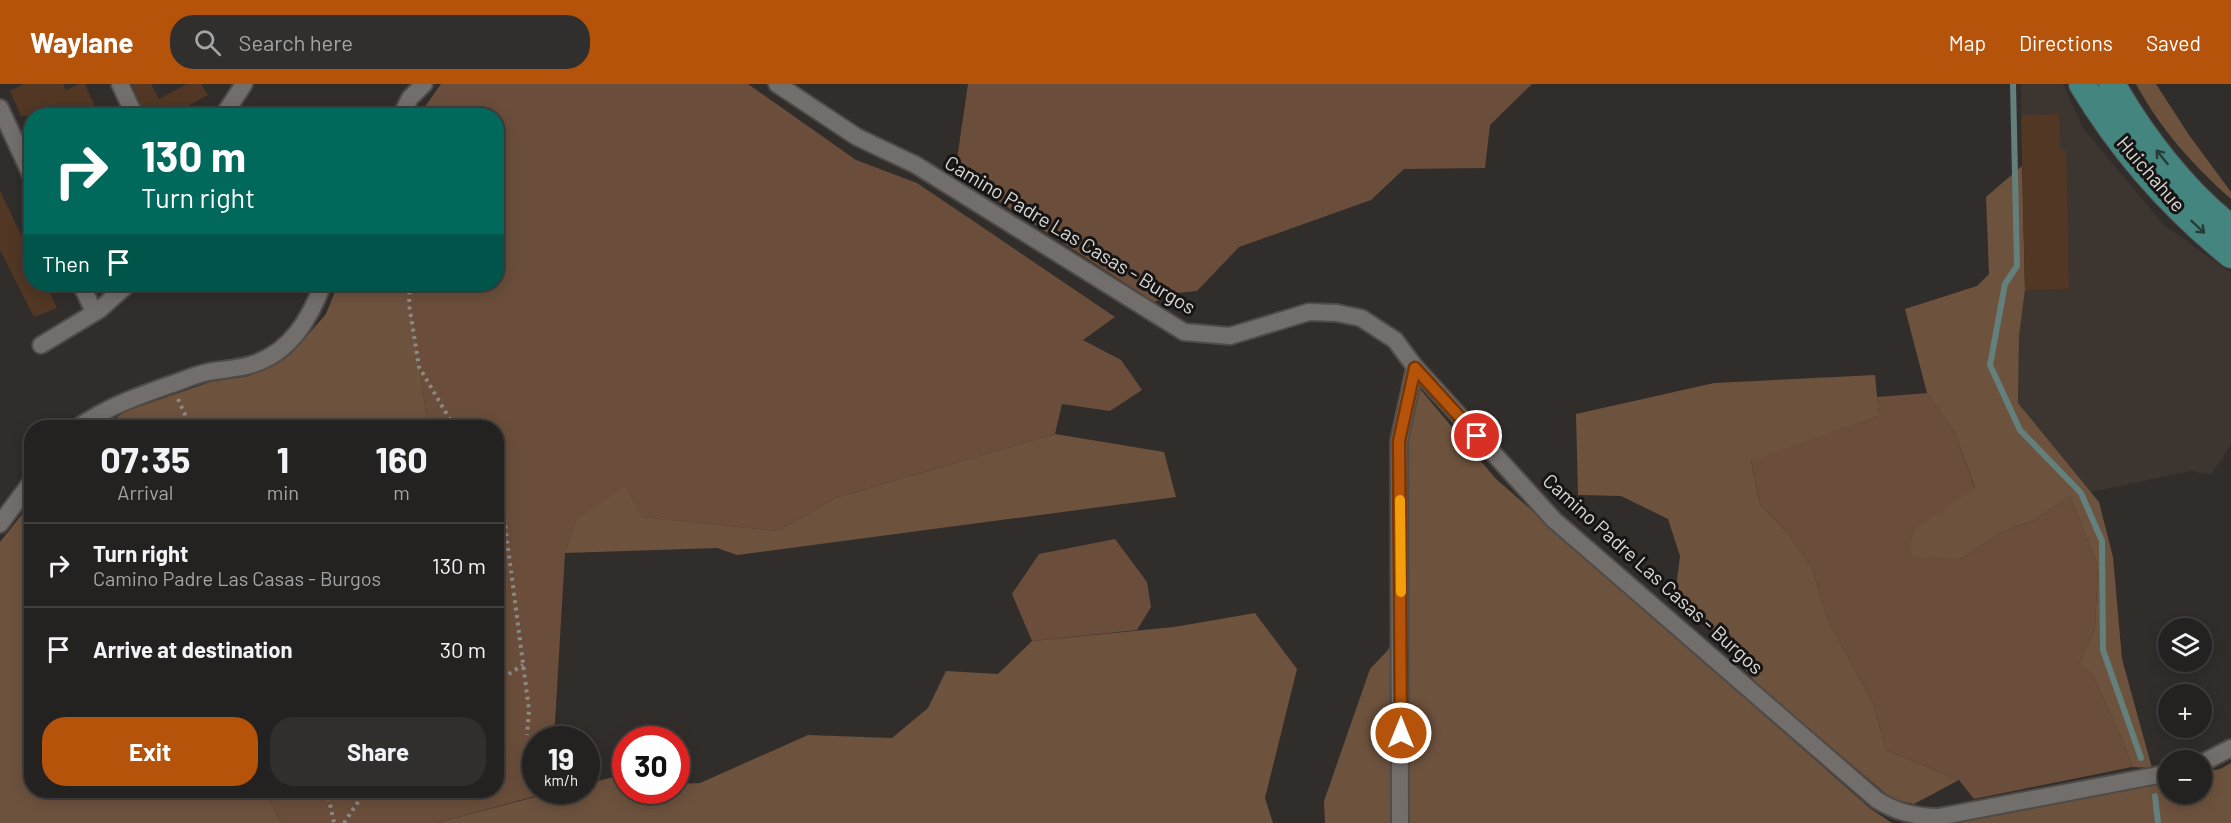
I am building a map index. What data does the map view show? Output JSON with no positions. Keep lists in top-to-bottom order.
{
  "streets": {
    "main road": ["Huichahue"],
    "street": ["Camino Padre Las Casas - Burgos"]
  },
  "page": {
    "header": "Waylane",
    "search": "Search here",
    "nav": ["Map", "Directions", "Saved"],
    "turn": ["130 m", "Turn right"],
    "then": "Then",
    "eta": [
      "07:35",
      "Arrival",
      "1",
      "min",
      "160",
      "m"
    ],
    "list": [
      {
        "name": "Turn right",
        "note": "Camino Padre Las Casas - Burgos",
        "value": "130 m"
      },
      {
        "name": "Arrive at destination",
        "value": "30 m"
      }
    ],
    "map_buttons": ["+", "−"],
    "buttons": ["Exit", "Share"],
    "speed": "19 km/h",
    "limit": "30"
  }
}
